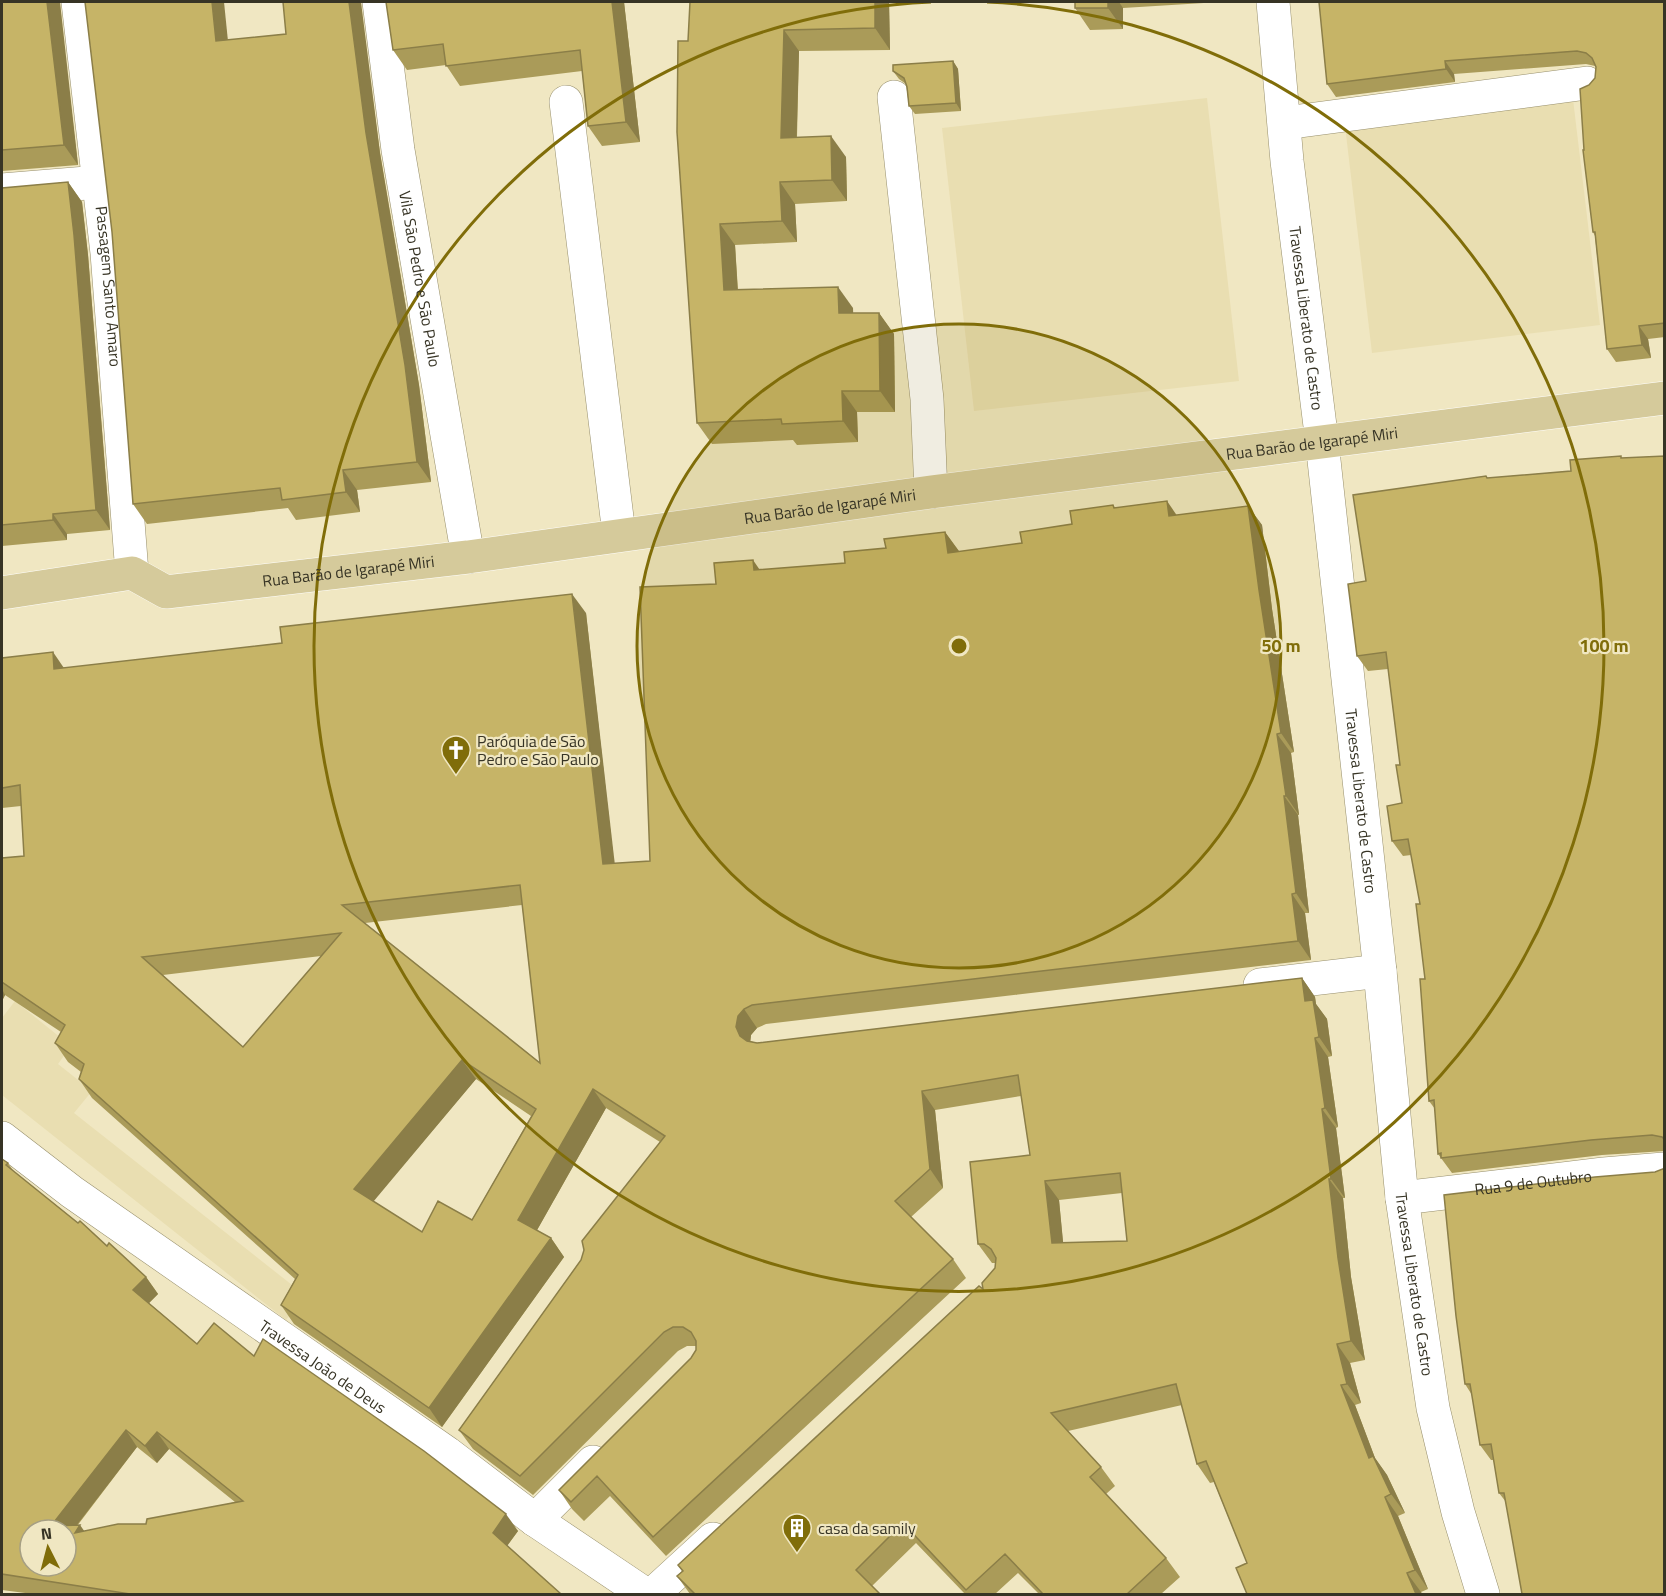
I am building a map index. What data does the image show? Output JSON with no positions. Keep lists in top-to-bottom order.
{
  "streets": {
    "main road": ["Rua Barão de Igarapé Miri"],
    "street": [
      "Vila São Pedro e São Paulo",
      "Passagem Santo Amaro",
      "Travessa Liberato de Castro",
      "Rua 9 de Outubro",
      "Travessa João de Deus"
    ]
  },
  "crossings": [
    ["Vila São Pedro e São Paulo", "Rua Barão de Igarapé Miri"],
    ["Passagem Santo Amaro", "Rua Barão de Igarapé Miri"],
    ["Travessa Liberato de Castro", "Rua Barão de Igarapé Miri"],
    ["Travessa Liberato de Castro", "Rua 9 de Outubro"]
  ],
  "places": {
    "church": ["Paróquia de São Pedro e São Paulo"],
    "building": ["casa da samily"]
  },
  "north": "top",
  "rings": ["50 m", "100 m"]
}
